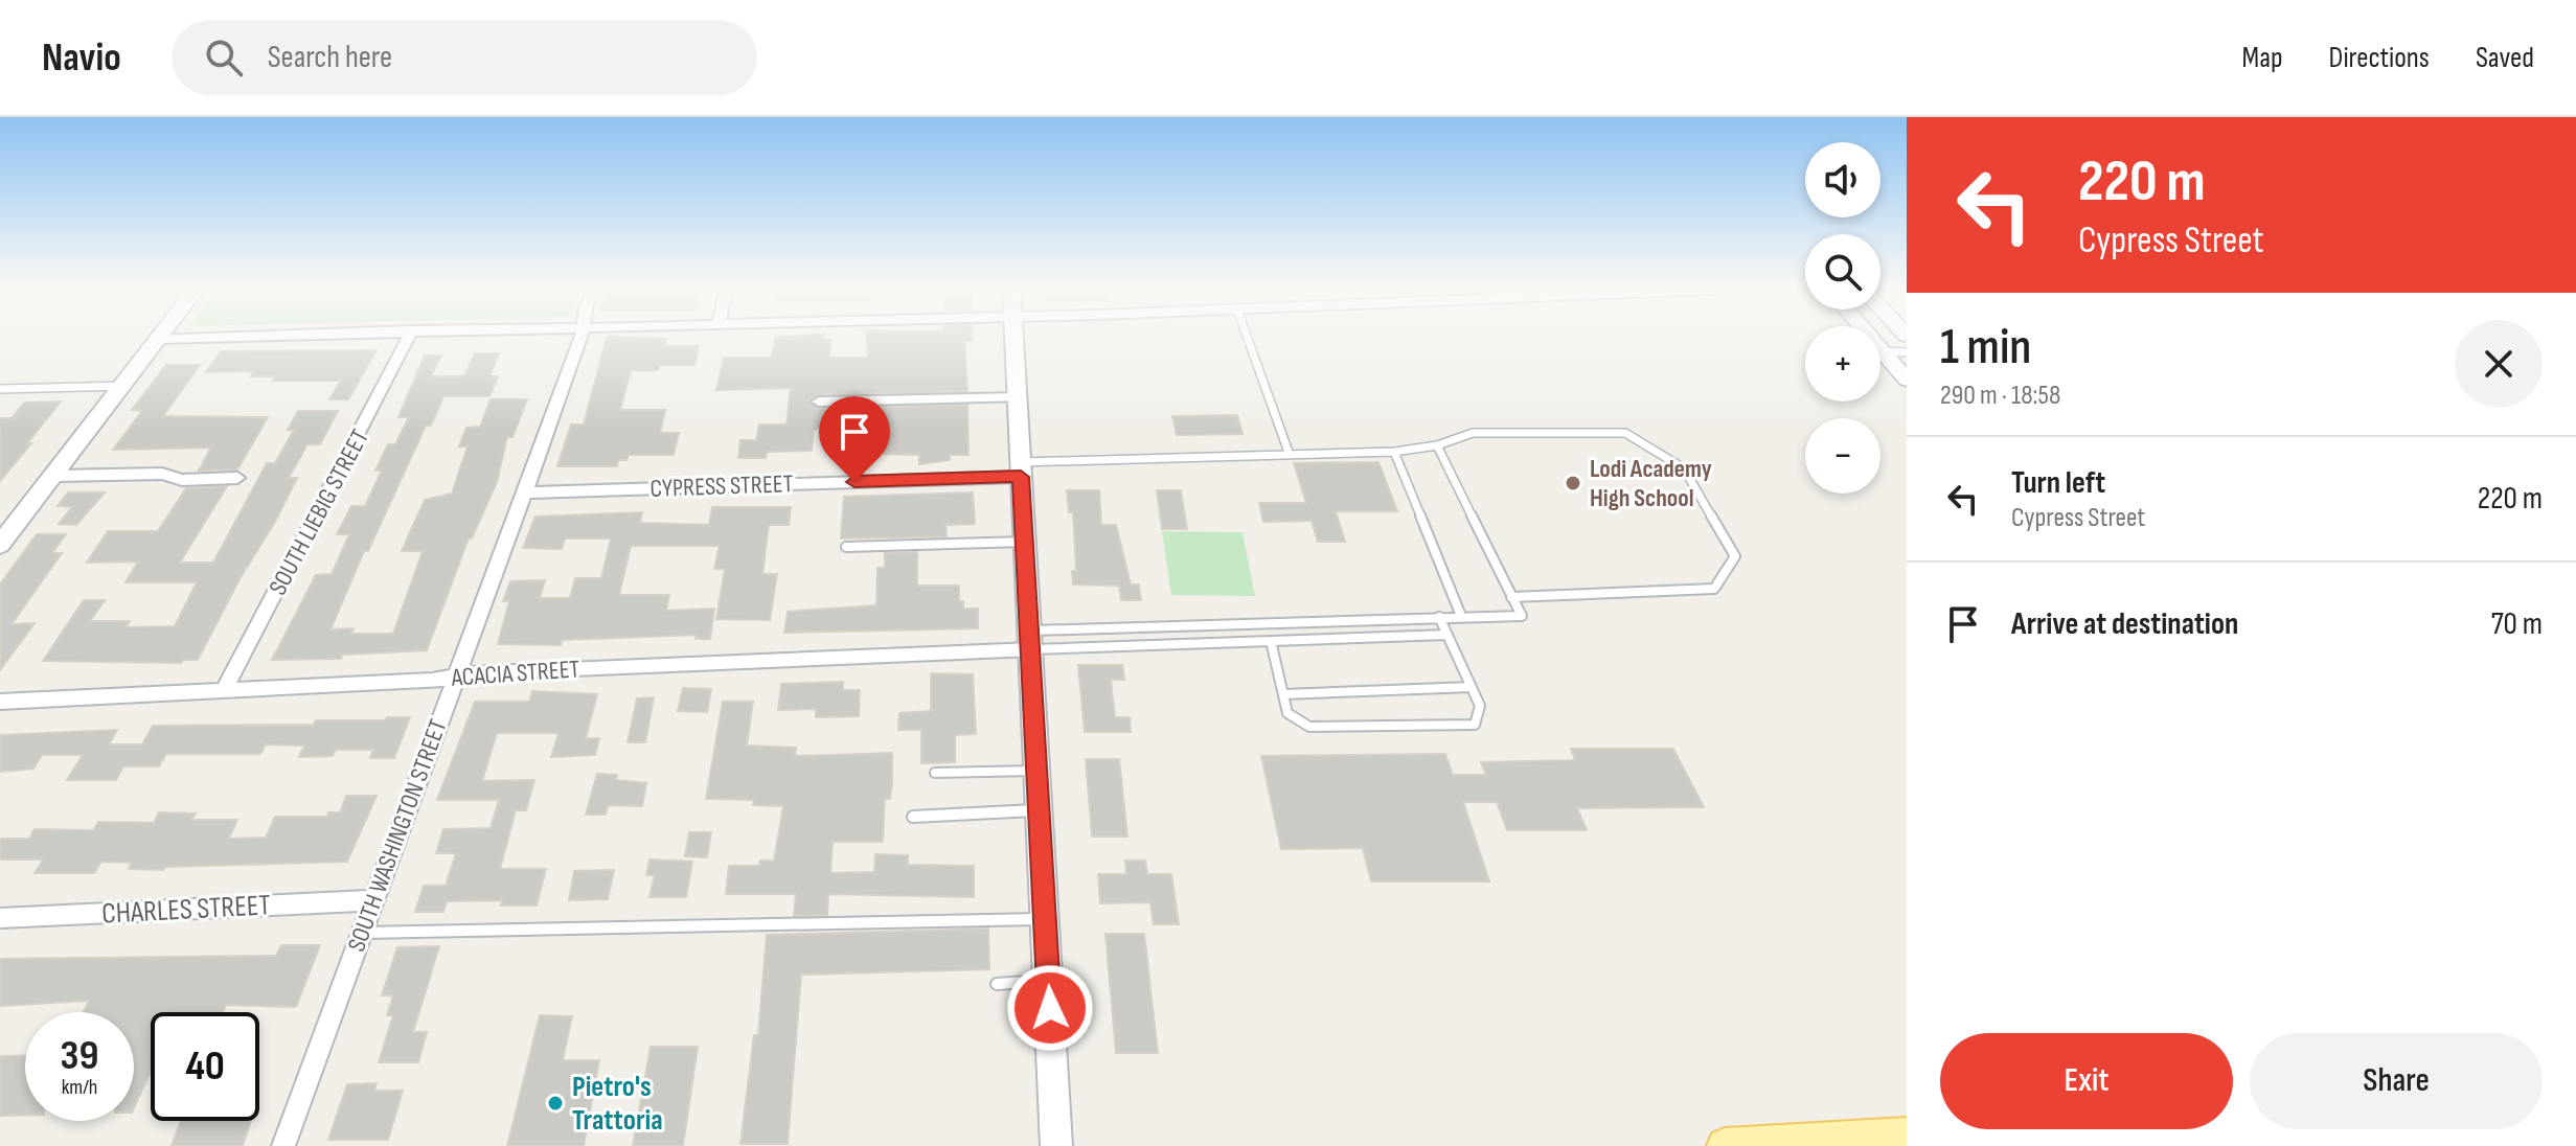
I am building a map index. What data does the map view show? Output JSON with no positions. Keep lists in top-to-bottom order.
{
  "streets": {
    "street": [
      "CYPRESS STREET",
      "SOUTH LIEBIG STREET",
      "ACACIA STREET",
      "SOUTH WASHINGTON STREET",
      "CHARLES STREET"
    ]
  },
  "crossings": [
    ["CYPRESS STREET", "SOUTH WASHINGTON STREET"],
    ["SOUTH LIEBIG STREET", "ACACIA STREET"],
    ["ACACIA STREET", "SOUTH WASHINGTON STREET"],
    ["SOUTH WASHINGTON STREET", "CHARLES STREET"]
  ],
  "places": ["Lodi Academy High School", "Pietro's Trattoria"],
  "page": {
    "header": "Navio",
    "search": "Search here",
    "nav": ["Map", "Directions", "Saved"],
    "turn": ["220 m", "Cypress Street"],
    "map_buttons": ["+", "−"],
    "heading": ["1 min", "290 m · 18:58"],
    "list": [
      {
        "name": "Turn left",
        "note": "Cypress Street",
        "value": "220 m"
      },
      {
        "name": "Arrive at destination",
        "value": "70 m"
      }
    ],
    "speed": "39 km/h",
    "limit": "40",
    "buttons": ["Exit", "Share"]
  }
}
